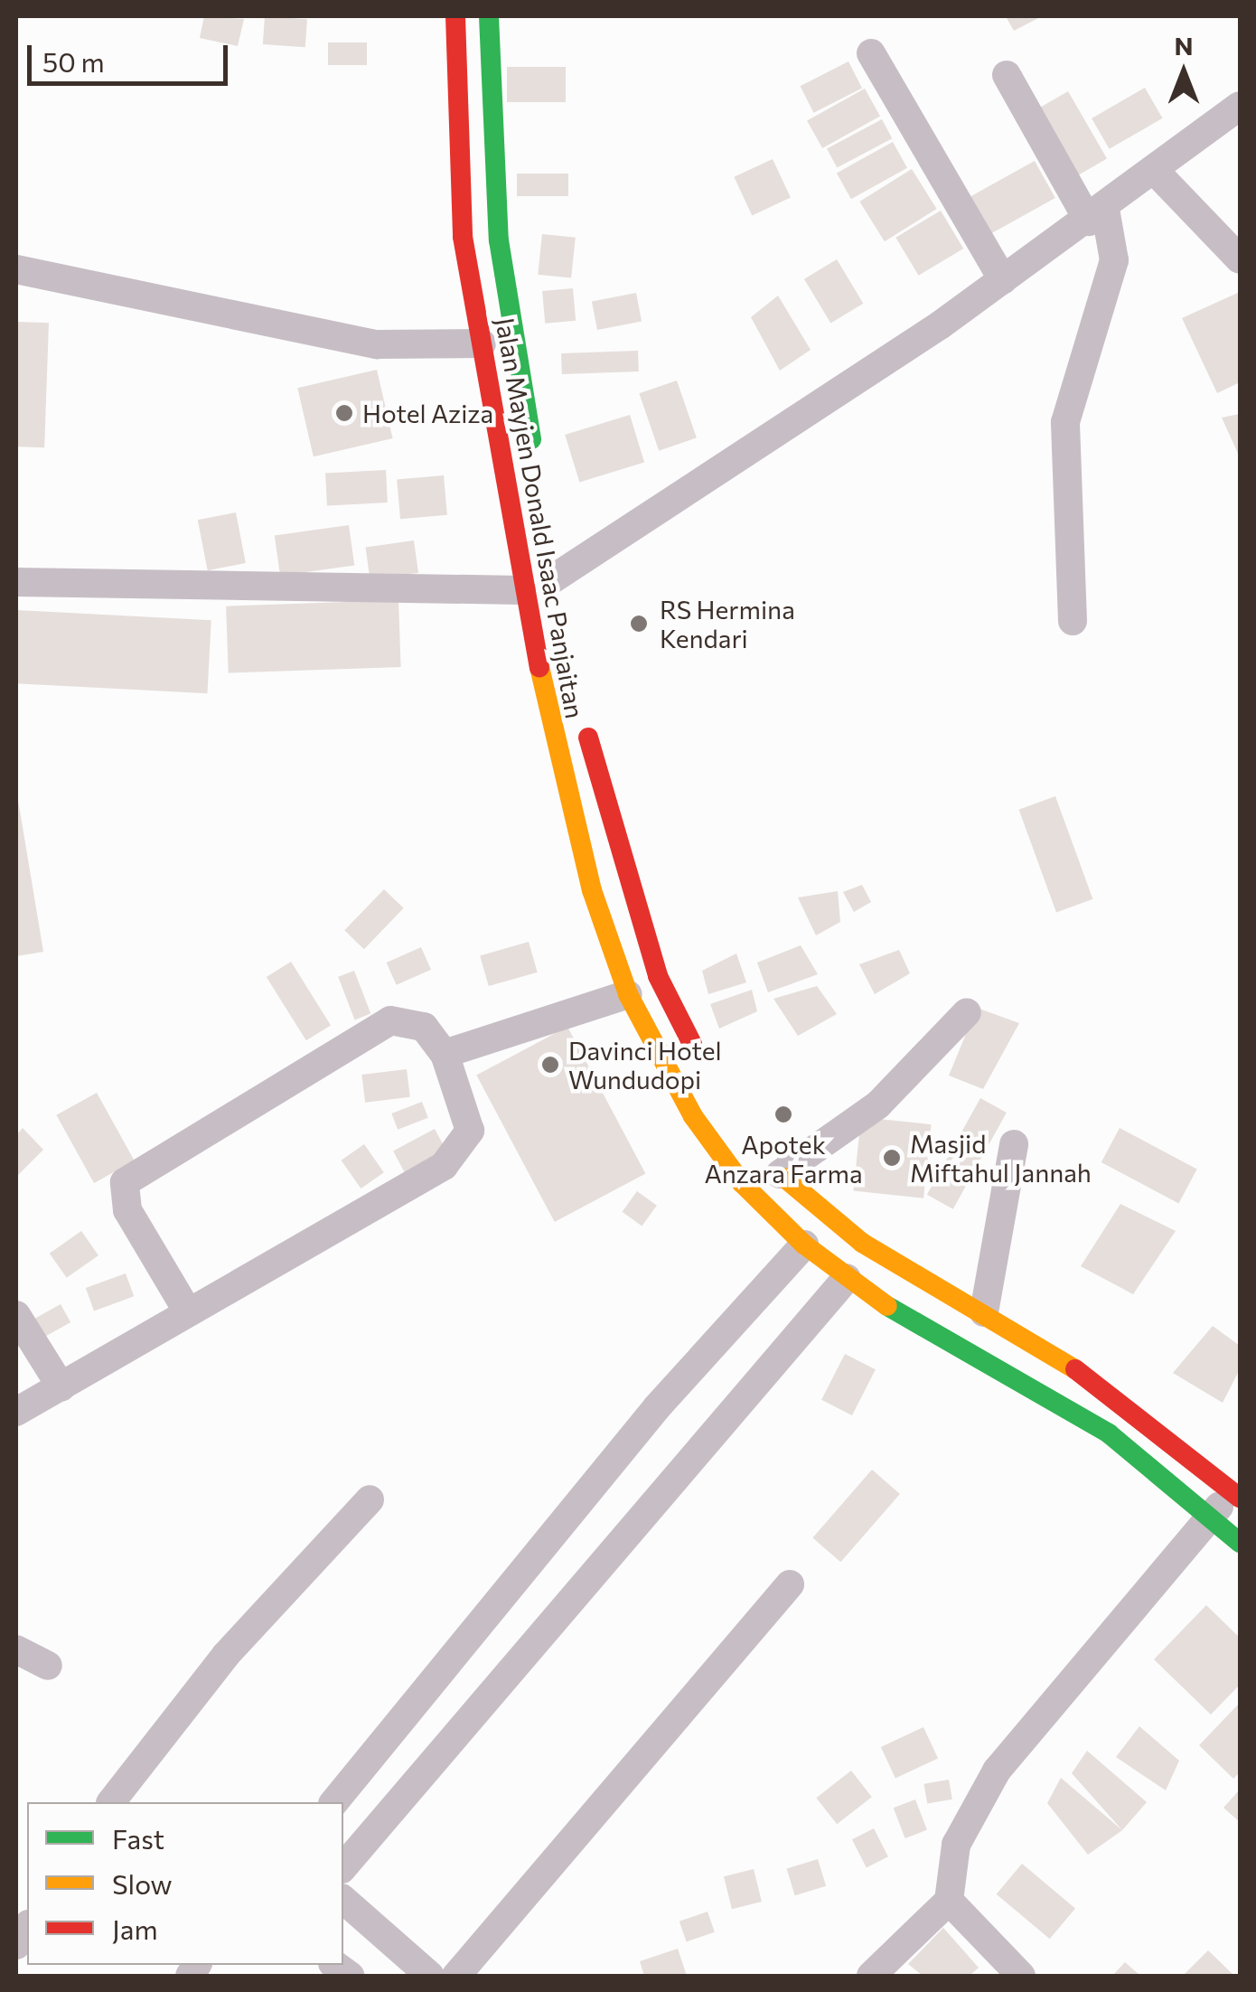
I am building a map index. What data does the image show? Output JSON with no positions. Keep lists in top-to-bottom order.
{
  "streets": {
    "highway": ["Jalan Mayjen Donald Isaac Panjaitan"]
  },
  "places": [
    "Hotel Aziza",
    "RS Hermina Kendari",
    "Davinci Hotel Wundudopi",
    "Apotek Anzara Farma",
    "Masjid Miftahul Jannah"
  ],
  "legend": ["Fast", "Slow", "Jam"],
  "scale_bar": "50 m",
  "north": "top"
}
